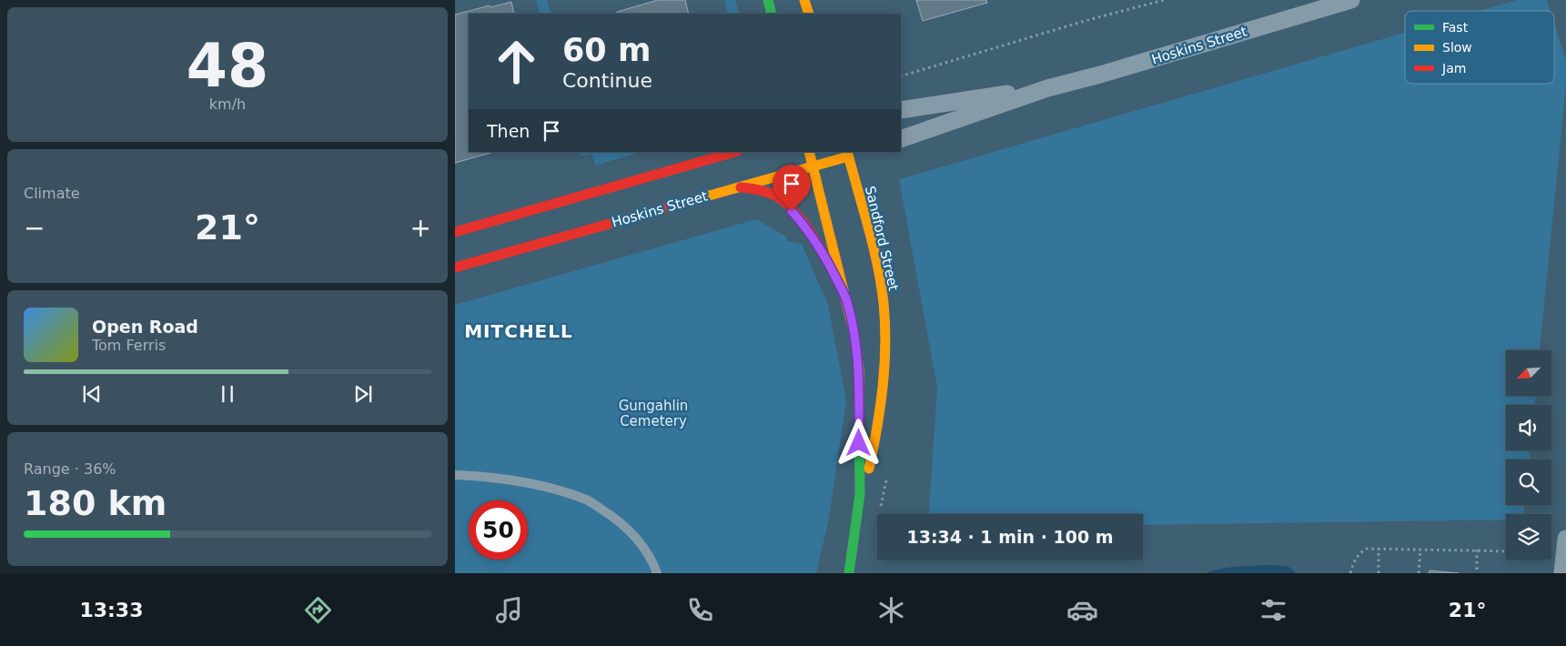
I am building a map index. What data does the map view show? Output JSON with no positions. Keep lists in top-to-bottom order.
{
  "streets": {
    "main road": ["Hoskins Street", "Sandford Street"]
  },
  "crossings": [
    ["Hoskins Street", "Sandford Street"]
  ],
  "districts": ["MITCHELL"],
  "parks": ["Gungahlin Cemetery"],
  "legend": ["Fast", "Slow", "Jam"],
  "north": "bottom left",
  "page": {
    "tile": [
      ["48", "km/h"],
      "Climate",
      ["Range · 36%", "180 km"]
    ],
    "turn": ["60 m", "Continue"],
    "then": "Then",
    "heat": ["−", "21°", "+"],
    "song": ["Open Road", "Tom Ferris"],
    "limit": "50",
    "trip": "13:34 · 1 min · 100 m",
    "tabs": ["13:33", "21°"]
  }
}
